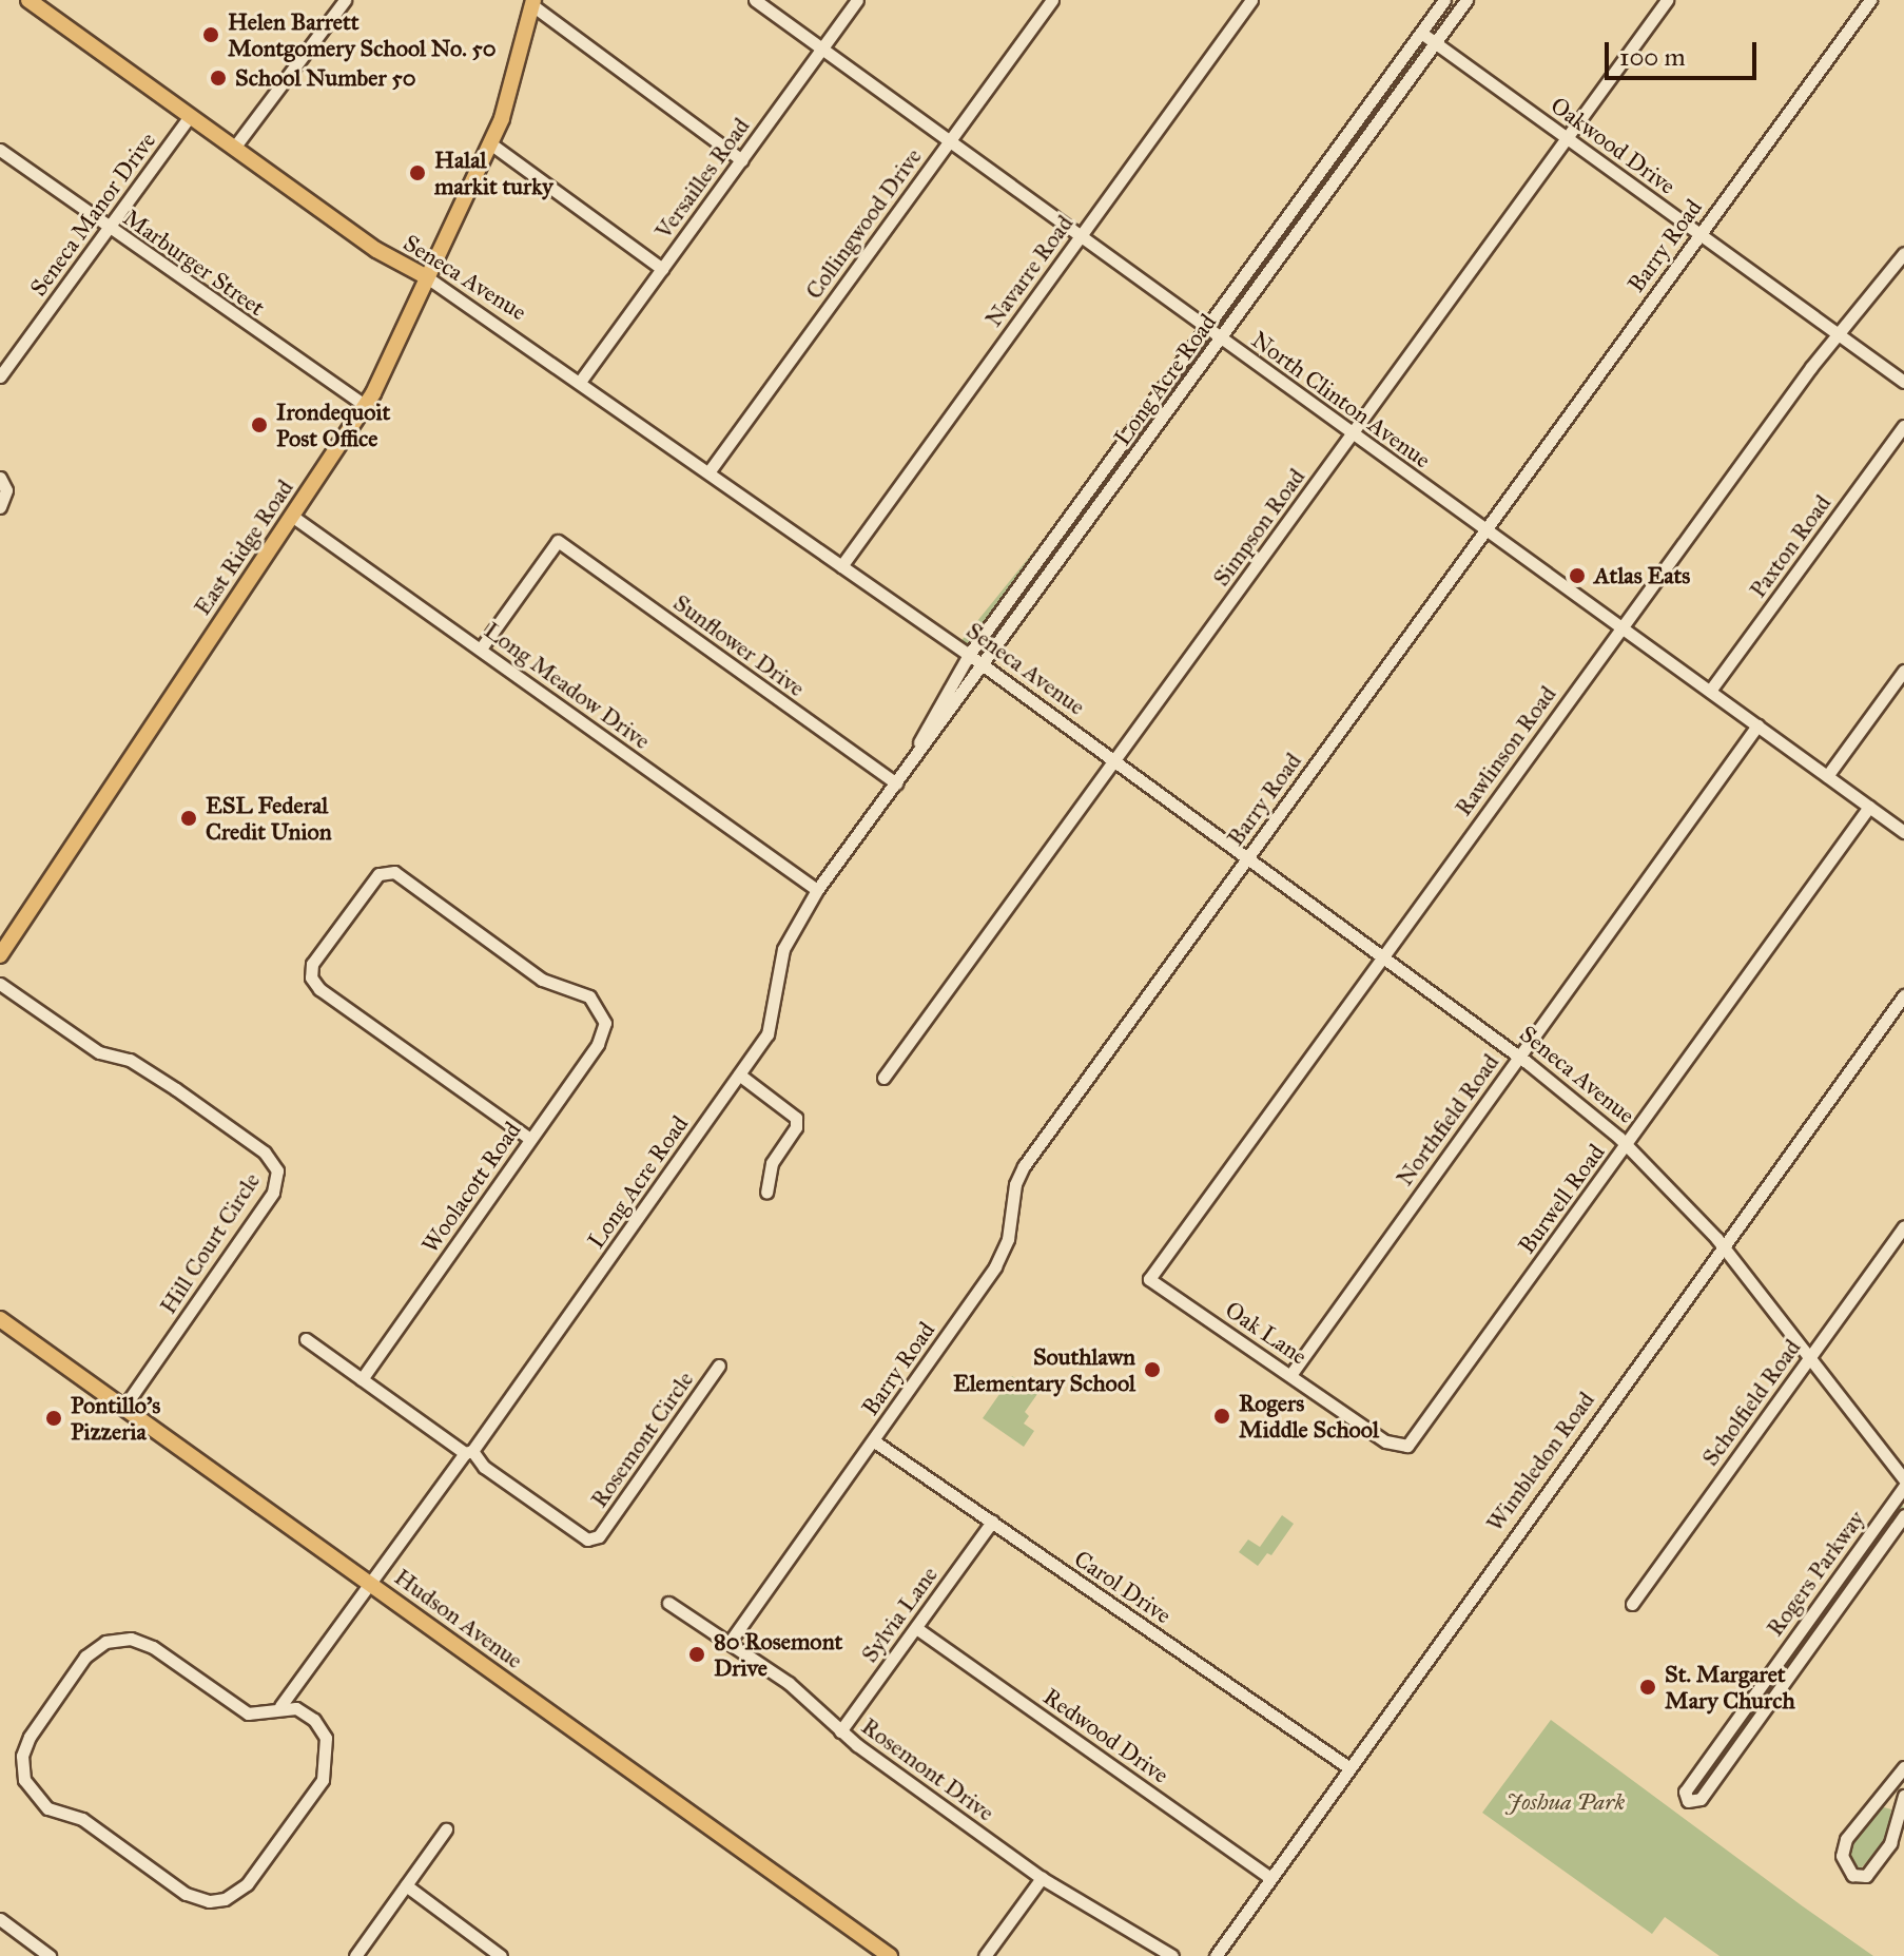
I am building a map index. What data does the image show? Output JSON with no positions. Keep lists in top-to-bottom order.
{
  "streets": {
    "main road": ["Seneca Avenue", "East Ridge Road", "Hudson Avenue"],
    "street": [
      "Oakwood Drive",
      "Versailles Road",
      "Seneca Manor Drive",
      "Collingwood Drive",
      "Barry Road",
      "Marburger Street",
      "Navarre Road",
      "Long Acre Road",
      "North Clinton Avenue",
      "Simpson Road",
      "Paxton Road",
      "Sunflower Drive",
      "Long Meadow Drive",
      "Rawlinson Road",
      "Northfield Road",
      "Woolacott Road",
      "Burwell Road",
      "Hill Court Circle",
      "Oak Lane",
      "Scholfield Road",
      "Rosemont Circle",
      "Wimbledon Road",
      "Rogers Parkway",
      "Carol Drive",
      "Sylvia Lane",
      "Redwood Drive",
      "Rosemont Drive"
    ]
  },
  "crossings": [
    ["Oakwood Drive", "Barry Road"],
    ["Oakwood Drive", "Long Acre Road"],
    ["Oakwood Drive", "Simpson Road"],
    ["Oakwood Drive", "Rawlinson Road"],
    ["Versailles Road", "Seneca Avenue"],
    ["Versailles Road", "North Clinton Avenue"],
    ["Seneca Manor Drive", "Marburger Street"],
    ["Seneca Manor Drive", "Seneca Avenue"],
    ["Collingwood Drive", "Seneca Avenue"],
    ["Collingwood Drive", "North Clinton Avenue"],
    ["Barry Road", "Seneca Avenue"],
    ["Barry Road", "North Clinton Avenue"],
    ["Barry Road", "Carol Drive"],
    ["Barry Road", "Rosemont Drive"],
    ["Marburger Street", "East Ridge Road"],
    ["Navarre Road", "Seneca Avenue"],
    ["Navarre Road", "North Clinton Avenue"],
    ["Seneca Avenue", "Long Acre Road"],
    ["Seneca Avenue", "Simpson Road"],
    ["Seneca Avenue", "East Ridge Road"],
    ["Seneca Avenue", "Rawlinson Road"],
    ["Seneca Avenue", "Northfield Road"],
    ["Seneca Avenue", "Burwell Road"],
    ["Seneca Avenue", "Scholfield Road"],
    ["Seneca Avenue", "Wimbledon Road"],
    ["Long Acre Road", "North Clinton Avenue"],
    ["Long Acre Road", "Sunflower Drive"],
    ["Long Acre Road", "Long Meadow Drive"],
    ["Long Acre Road", "Rosemont Circle"],
    ["Long Acre Road", "Hudson Avenue"],
    ["North Clinton Avenue", "Simpson Road"],
    ["North Clinton Avenue", "Paxton Road"],
    ["North Clinton Avenue", "Rawlinson Road"],
    ["North Clinton Avenue", "Northfield Road"],
    ["North Clinton Avenue", "Burwell Road"],
    ["East Ridge Road", "Long Meadow Drive"],
    ["Sunflower Drive", "Long Meadow Drive"],
    ["Rawlinson Road", "Oak Lane"],
    ["Northfield Road", "Oak Lane"],
    ["Burwell Road", "Oak Lane"],
    ["Hill Court Circle", "Hudson Avenue"],
    ["Wimbledon Road", "Carol Drive"],
    ["Wimbledon Road", "Redwood Drive"],
    ["Carol Drive", "Sylvia Lane"],
    ["Sylvia Lane", "Redwood Drive"],
    ["Sylvia Lane", "Rosemont Drive"]
  ],
  "parks": ["Joshua Park"],
  "places": [
    "Helen Barrett Montgomery School No. 50",
    "School Number 50",
    "Halal markit turky",
    "Irondequoit Post Office",
    "Atlas Eats",
    "ESL Federal Credit Union",
    "Southlawn Elementary School",
    "Rogers Middle School",
    "Pontillo's Pizzeria",
    "80 Rosemont Drive",
    "St. Margaret Mary Church"
  ],
  "scale_bar": "100 m"
}
